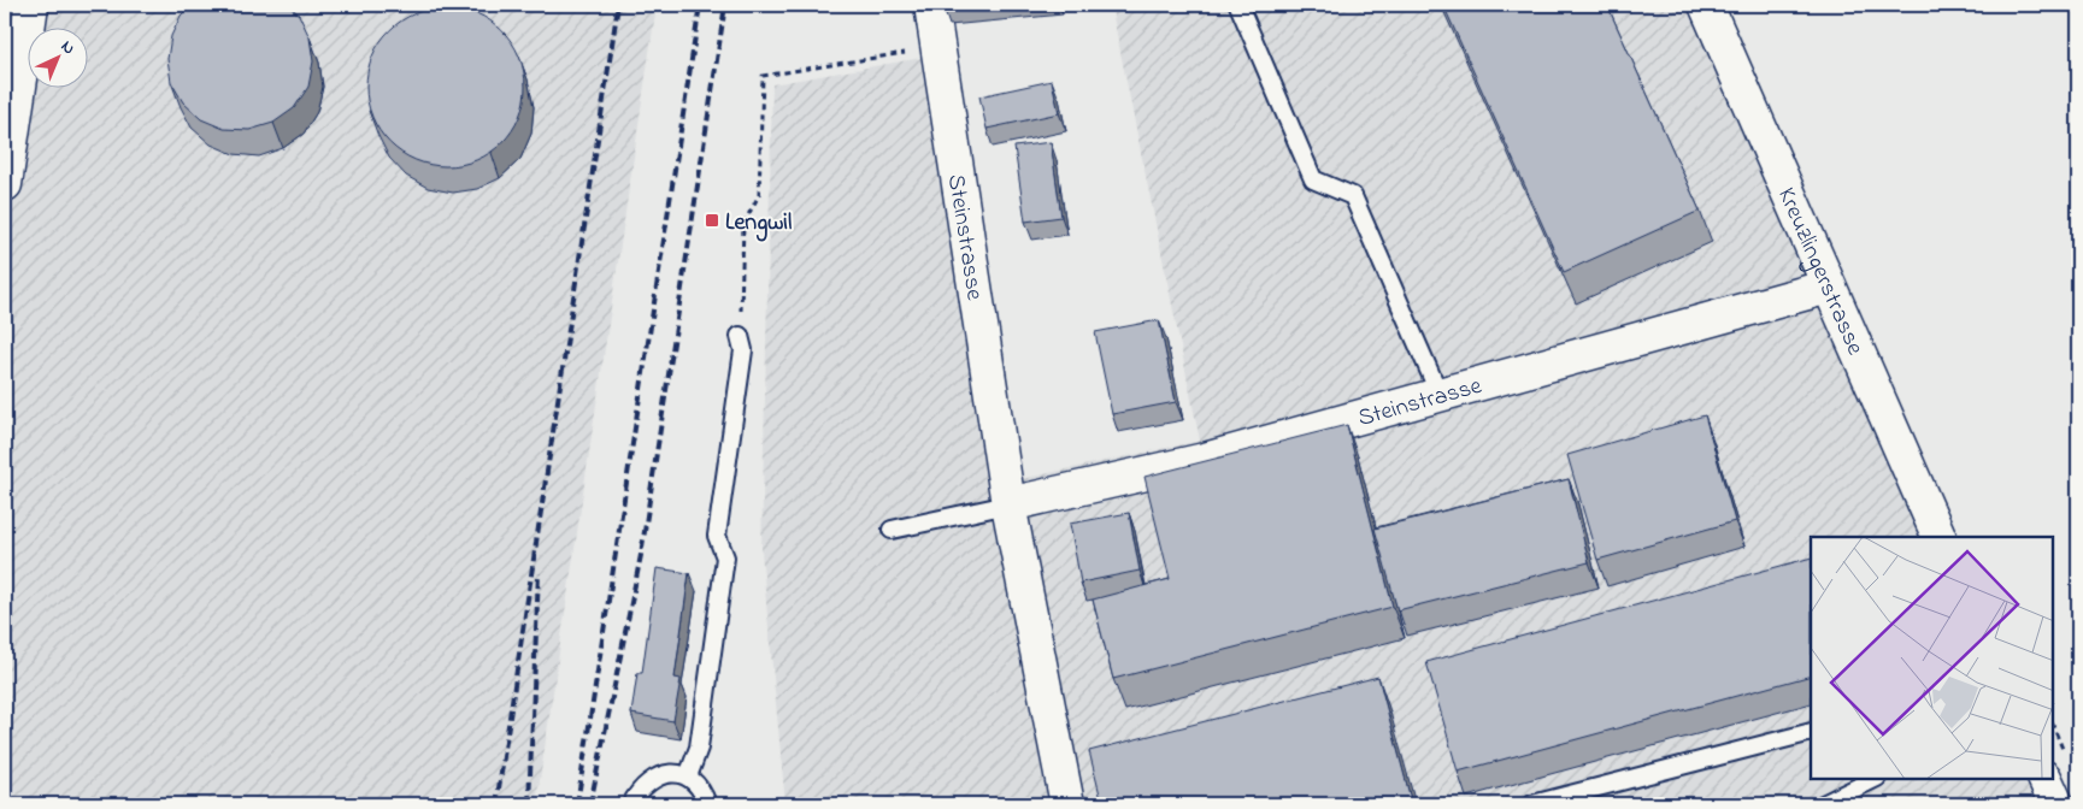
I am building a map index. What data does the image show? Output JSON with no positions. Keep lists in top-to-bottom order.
{
  "streets": {
    "street": ["Steinstrasse", "Kreuzlingerstrasse"]
  },
  "crossings": [
    ["Steinstrasse", "Kreuzlingerstrasse"]
  ],
  "places": {
    "transit": ["Lengwil"]
  },
  "north": "top right"
}
